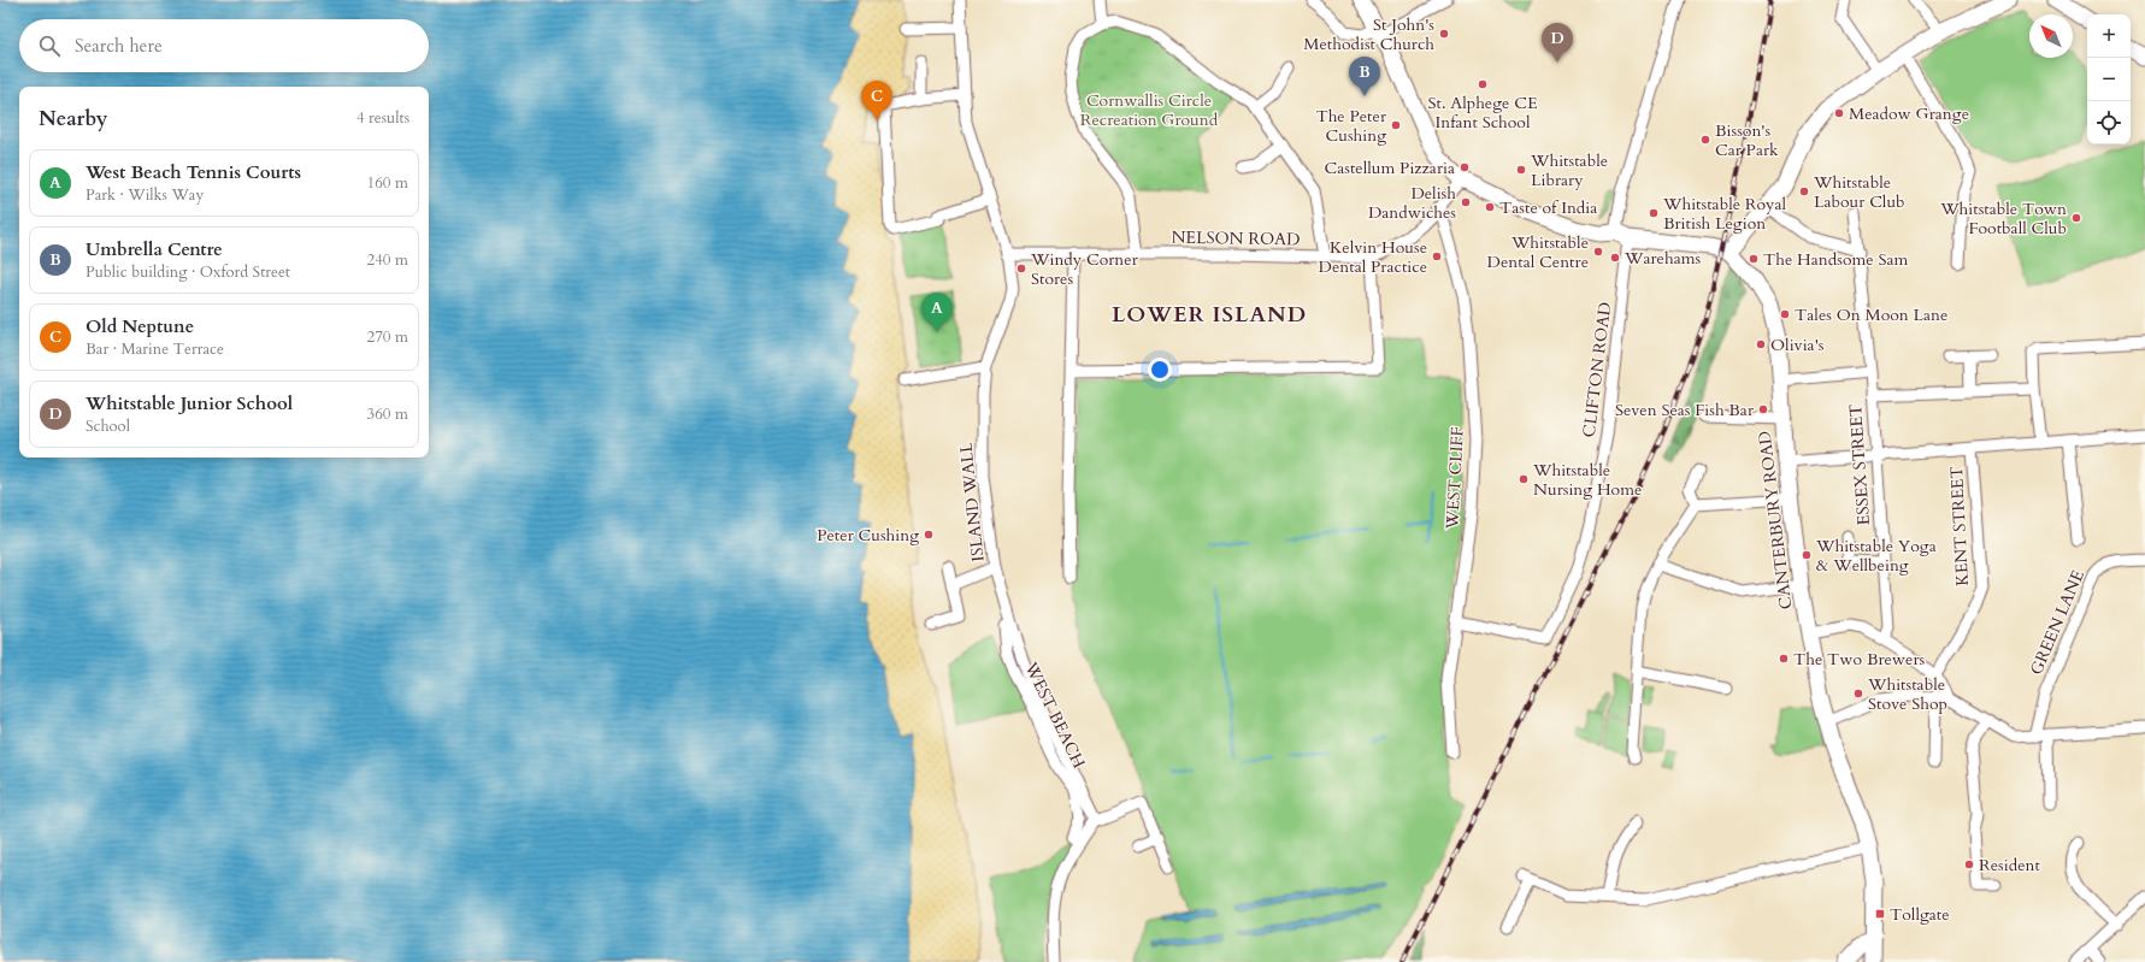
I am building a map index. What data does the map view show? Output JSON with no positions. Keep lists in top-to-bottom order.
{
  "streets": {
    "main road": ["CANTERBURY ROAD"],
    "street": [
      "NELSON ROAD",
      "CLIFTON ROAD",
      "ESSEX STREET",
      "WEST CLIFF",
      "ISLAND WALL",
      "KENT STREET",
      "GREEN LANE",
      "WEST BEACH"
    ]
  },
  "crossings": [
    ["NELSON ROAD", "WEST CLIFF"],
    ["NELSON ROAD", "ISLAND WALL"],
    ["CLIFTON ROAD", "WEST CLIFF"]
  ],
  "districts": ["LOWER ISLAND"],
  "parks": ["Cornwallis Circle Recreation Ground"],
  "places": {
    "other": [
      "St John's Methodist Church",
      "St. Alphege CE Infant School",
      "Meadow Grange",
      "The Peter Cushing",
      "Bisson's Car Park",
      "Castellum Pizzaria",
      "Whitstable Library",
      "Whitstable Labour Club",
      "Delish Dandwiches",
      "Taste of India",
      "Whitstable Royal British Legion",
      "Whitstable Town Football Club",
      "Whitstable Dental Centre",
      "Kelvin House Dental Practice",
      "Warehams",
      "The Handsome Sam",
      "Windy Corner Stores",
      "Tales On Moon Lane",
      "Olivia's",
      "Seven Seas Fish Bar",
      "Whitstable Nursing Home",
      "Peter Cushing",
      "Whitstable Yoga & Wellbeing",
      "The Two Brewers",
      "Whitstable Stove Shop",
      "Resident"
    ],
    "transit": ["Tollgate"]
  },
  "north": "top left",
  "page": {
    "map_buttons": ["+", "−"],
    "search": "Search here",
    "pins": [
      "D",
      "B",
      "C",
      "A"
    ],
    "heading": ["Nearby", "4 results"],
    "list": [
      {
        "mark": "A",
        "name": "West Beach Tennis Courts",
        "note": "Park · Wilks Way",
        "value": "160 m"
      },
      {
        "mark": "B",
        "name": "Umbrella Centre",
        "note": "Public building · Oxford Street",
        "value": "240 m"
      },
      {
        "mark": "C",
        "name": "Old Neptune",
        "note": "Bar · Marine Terrace",
        "value": "270 m"
      },
      {
        "mark": "D",
        "name": "Whitstable Junior School",
        "note": "School",
        "value": "360 m"
      }
    ]
  }
}
